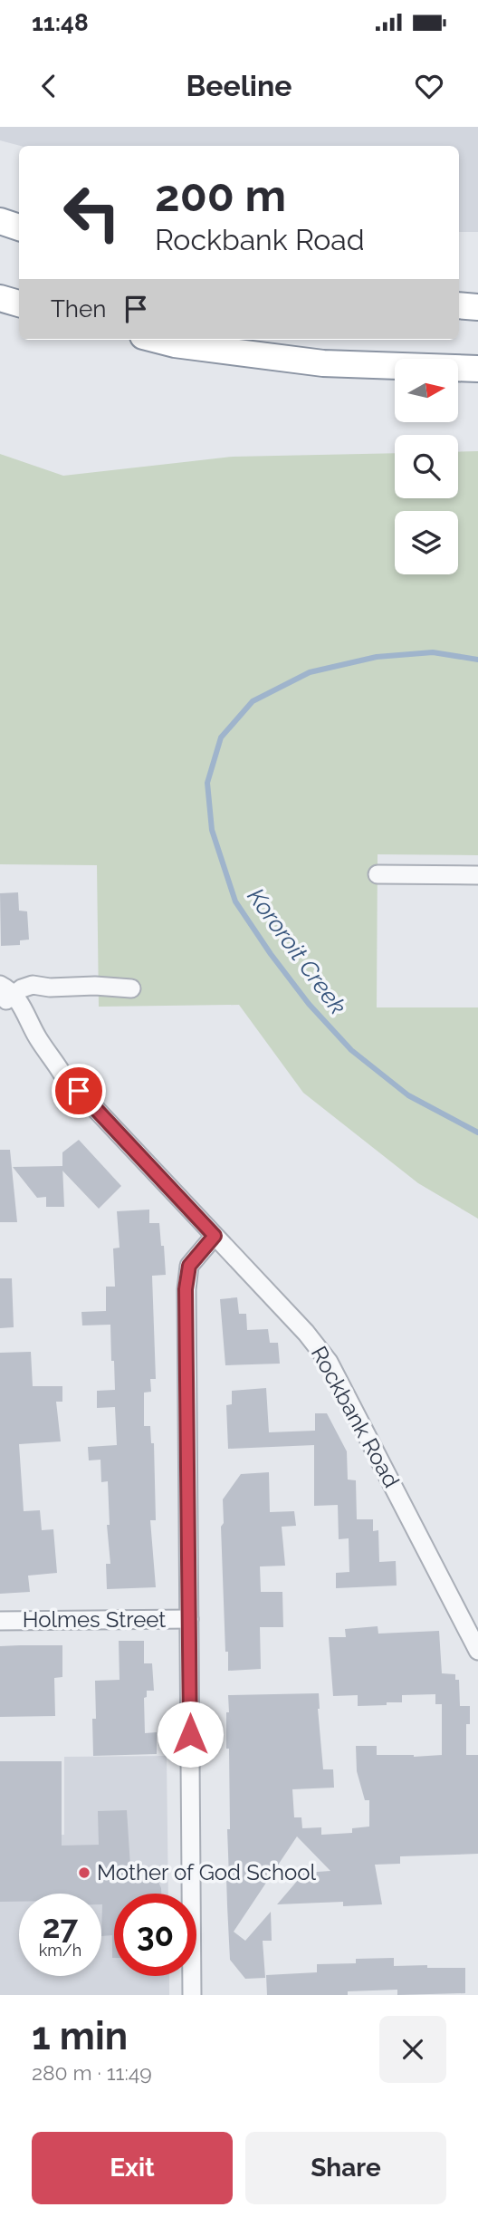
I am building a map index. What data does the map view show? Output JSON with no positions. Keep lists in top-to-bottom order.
{
  "streets": {
    "street": ["Rockbank Road", "Holmes Street"]
  },
  "water": ["Kororoit Creek"],
  "places": ["Mother of God School"],
  "north": "right",
  "page": {
    "status": "11:48",
    "header": "Beeline",
    "turn": ["200 m", "Rockbank Road"],
    "then": "Then",
    "speed": "27 km/h",
    "limit": "30",
    "heading": ["1 min", "280 m · 11:49"],
    "buttons": ["Exit", "Share"]
  }
}
